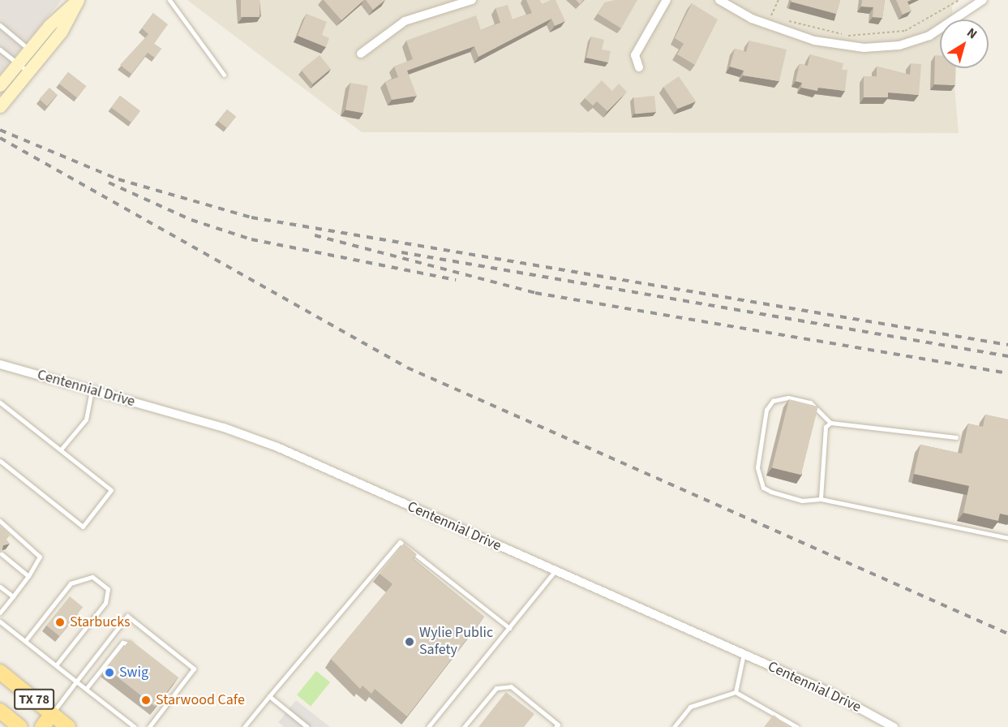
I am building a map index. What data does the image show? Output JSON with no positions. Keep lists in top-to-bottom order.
{
  "streets": {
    "main road": ["TX 78"],
    "street": ["Centennial Drive"]
  },
  "places": [
    "Starbucks",
    "Wylie Public Safety",
    "Swig",
    "Starwood Cafe"
  ],
  "north": "top right"
}
